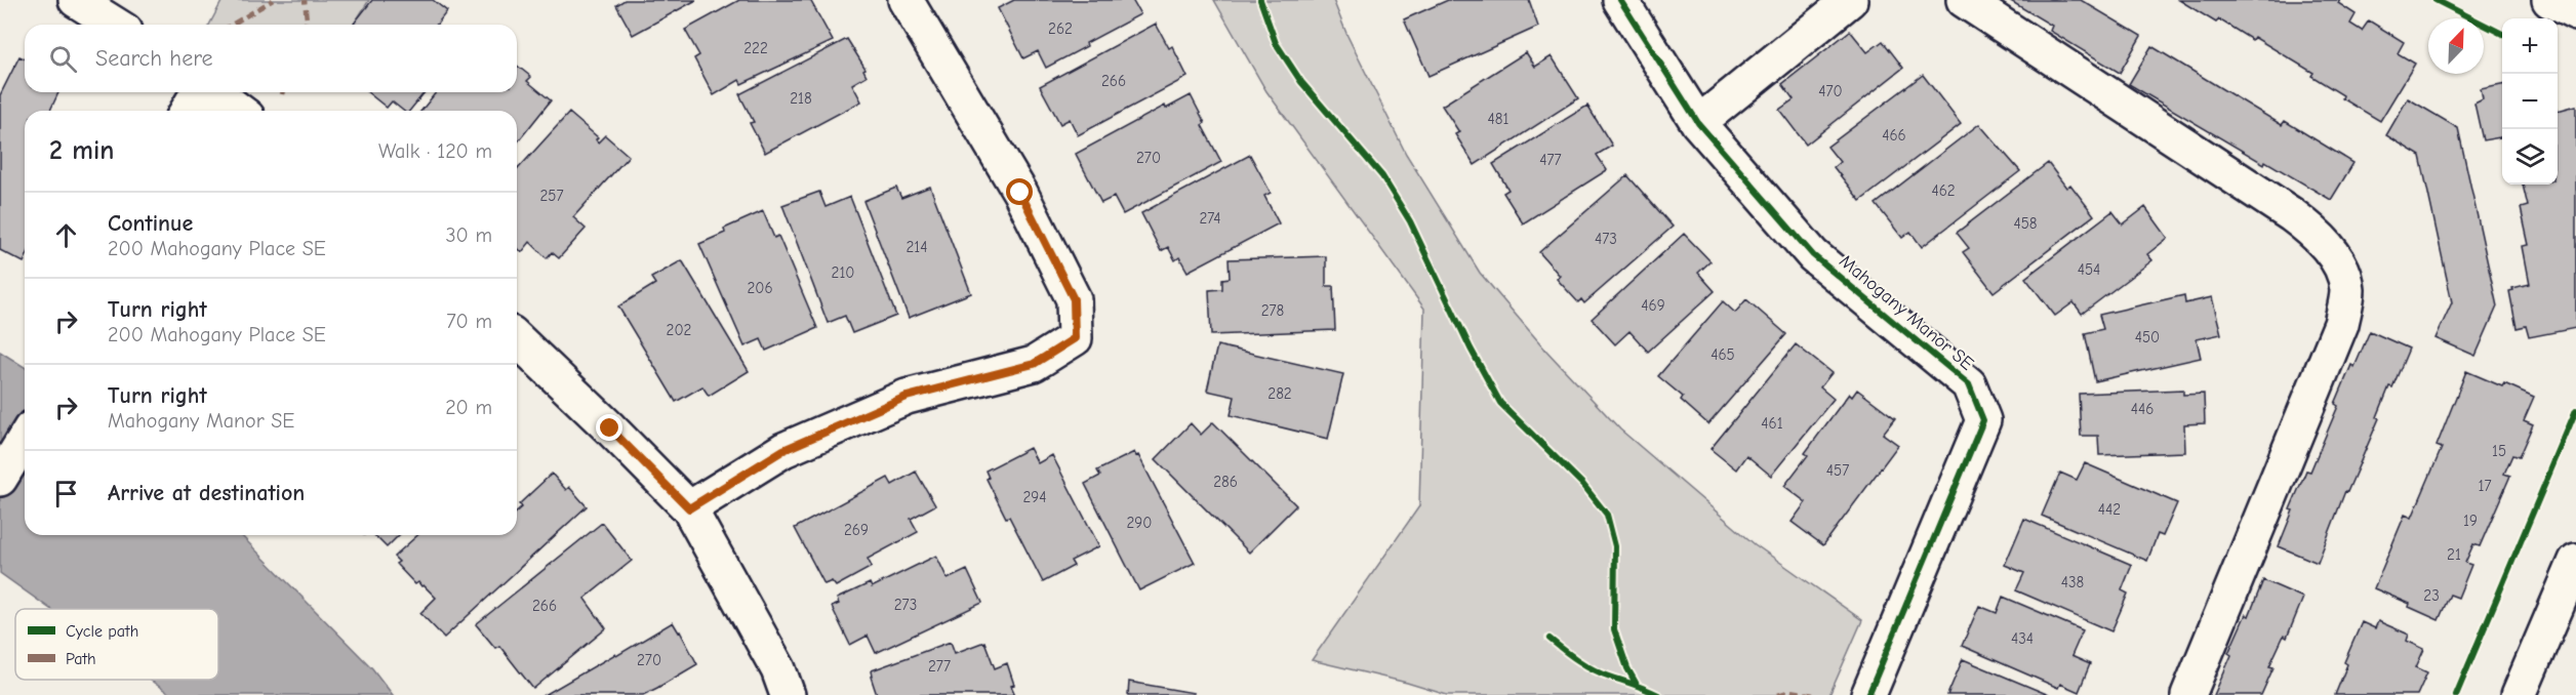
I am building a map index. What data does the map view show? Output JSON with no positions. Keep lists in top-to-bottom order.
{
  "streets": {
    "street": ["Mahogany Manor SE"]
  },
  "house_numbers": [
    "262",
    "222",
    "266",
    "470",
    "218",
    "481",
    "466",
    "270",
    "477",
    "462",
    "257",
    "274",
    "458",
    "473",
    "214",
    "454",
    "210",
    "206",
    "469",
    "278",
    "202",
    "450",
    "465",
    "282",
    "446",
    "461",
    "15",
    "457",
    "286",
    "17",
    "294",
    "442",
    "19",
    "290",
    "269",
    "21",
    "438",
    "23",
    "273",
    "266",
    "434",
    "270",
    "277"
  ],
  "legend": ["Cycle path", "Path"],
  "north": "top right",
  "page": {
    "map_buttons": ["+", "−"],
    "search": "Search here",
    "heading": ["2 min", "Walk · 120 m"],
    "list": [
      ["Continue", "200 Mahogany Place SE", "30 m"],
      ["Turn right", "200 Mahogany Place SE", "70 m"],
      ["Turn right", "Mahogany Manor SE", "20 m"],
      "Arrive at destination"
    ]
  }
}
